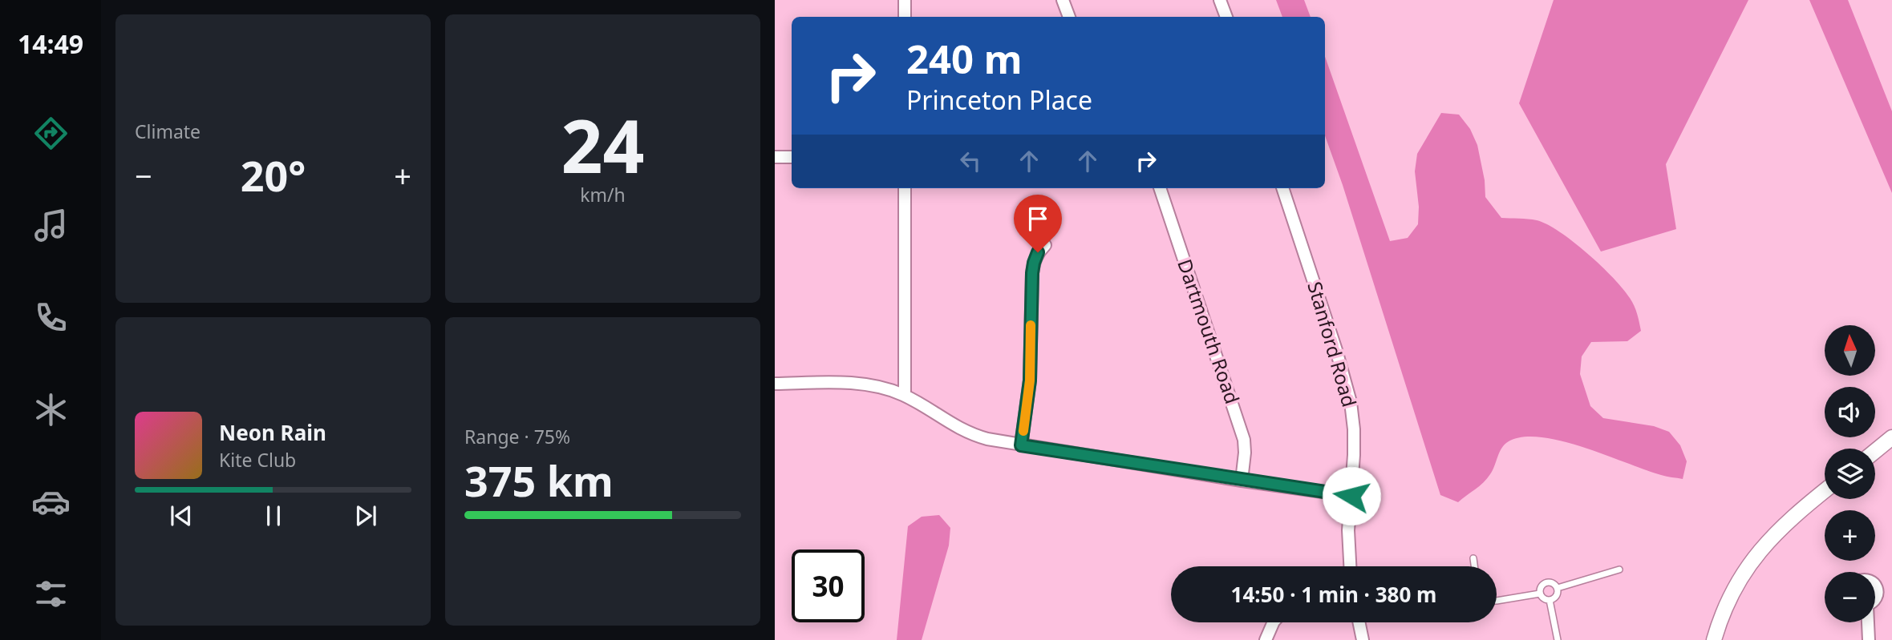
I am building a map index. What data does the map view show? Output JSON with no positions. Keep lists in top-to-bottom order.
{
  "streets": {
    "street": ["Dartmouth Road", "Stanford Road"]
  },
  "north": "top",
  "page": {
    "tabs": "14:49",
    "tile": [
      "Climate",
      ["24", "km/h"],
      ["Range · 75%", "375 km"]
    ],
    "turn": ["240 m", "Princeton Place"],
    "heat": ["−", "20°", "+"],
    "map_buttons": ["+", "−"],
    "song": ["Neon Rain", "Kite Club"],
    "limit": "30",
    "trip": "14:50 · 1 min · 380 m"
  }
}
